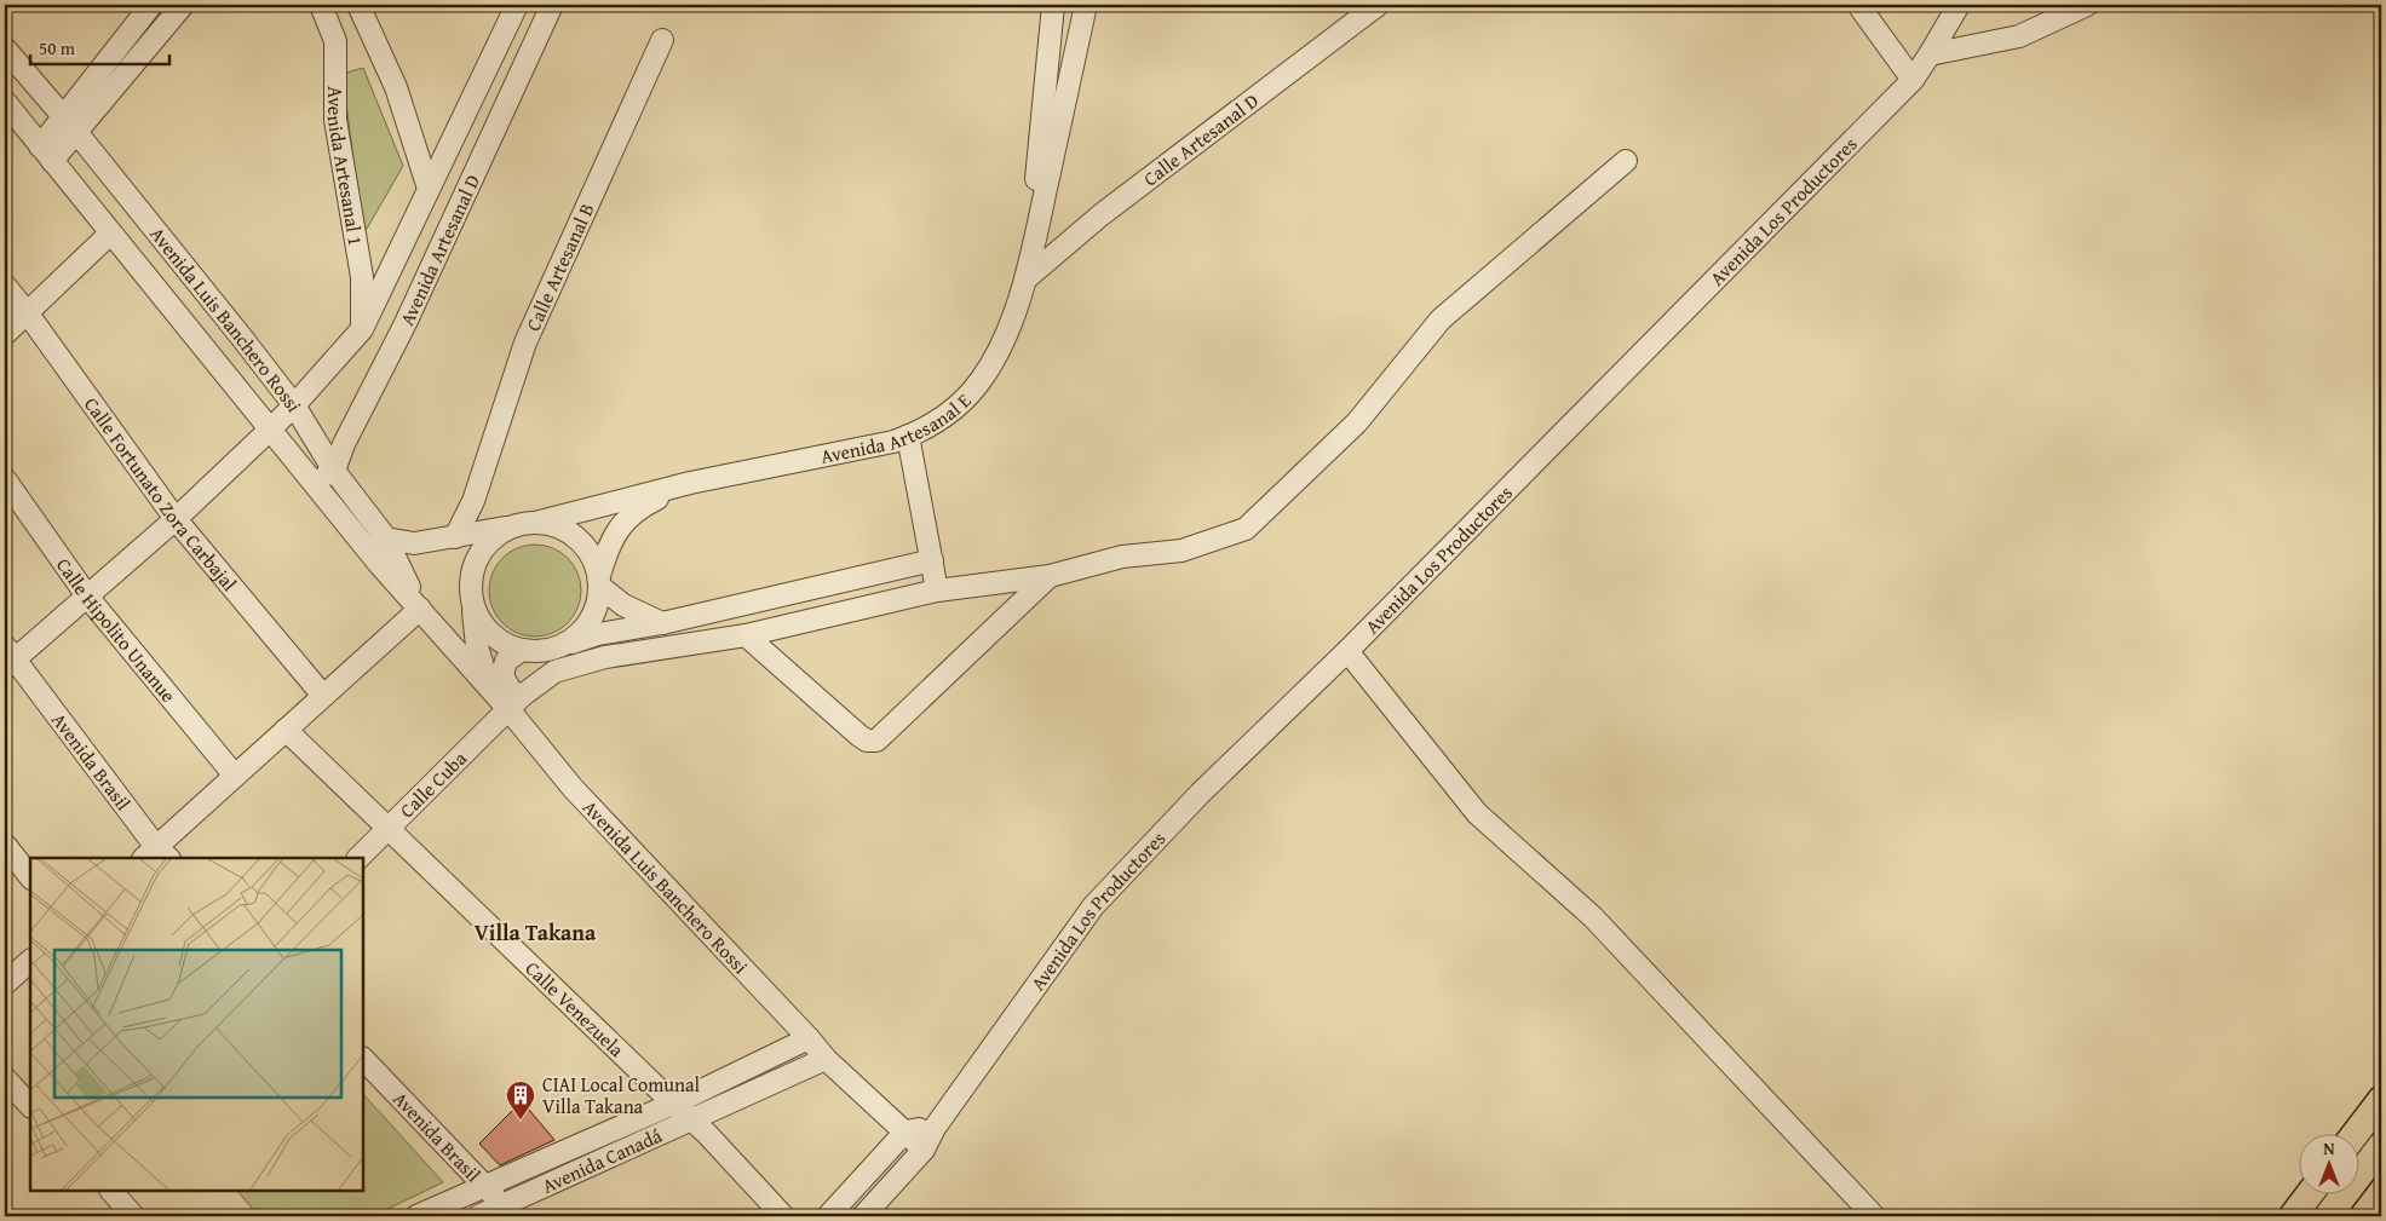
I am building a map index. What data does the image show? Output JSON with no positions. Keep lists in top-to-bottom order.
{
  "streets": {
    "street": [
      "Calle Artesanal D",
      "Avenida Artesanal 1",
      "Avenida Los Productores",
      "Avenida Artesanal D",
      "Calle Artesanal B",
      "Avenida Luis Banchero Rossi",
      "Avenida Artesanal E",
      "Calle Fortunato Zora Carbajal",
      "Calle Hipolito Unanue",
      "Avenida Brasil",
      "Calle Cuba",
      "Calle Venezuela",
      "Avenida Canadá"
    ]
  },
  "crossings": [
    ["Calle Artesanal D", "Avenida Artesanal E"],
    ["Avenida Artesanal 1", "Avenida Artesanal D"],
    ["Avenida Los Productores", "Avenida Luis Banchero Rossi"],
    ["Avenida Artesanal D", "Avenida Luis Banchero Rossi"],
    ["Avenida Artesanal D", "Calle Fortunato Zora Carbajal"],
    ["Avenida Artesanal D", "Calle Hipolito Unanue"],
    ["Avenida Artesanal D", "Avenida Brasil"],
    ["Avenida Luis Banchero Rossi", "Calle Cuba"],
    ["Avenida Luis Banchero Rossi", "Avenida Canadá"],
    ["Avenida Brasil", "Avenida Canadá"],
    ["Calle Cuba", "Calle Venezuela"],
    ["Calle Venezuela", "Avenida Canadá"]
  ],
  "districts": ["Villa Takana"],
  "places": {
    "building": ["CIAI Local Comunal Villa Takana"]
  },
  "scale_bar": "50 m",
  "north": "top"
}
